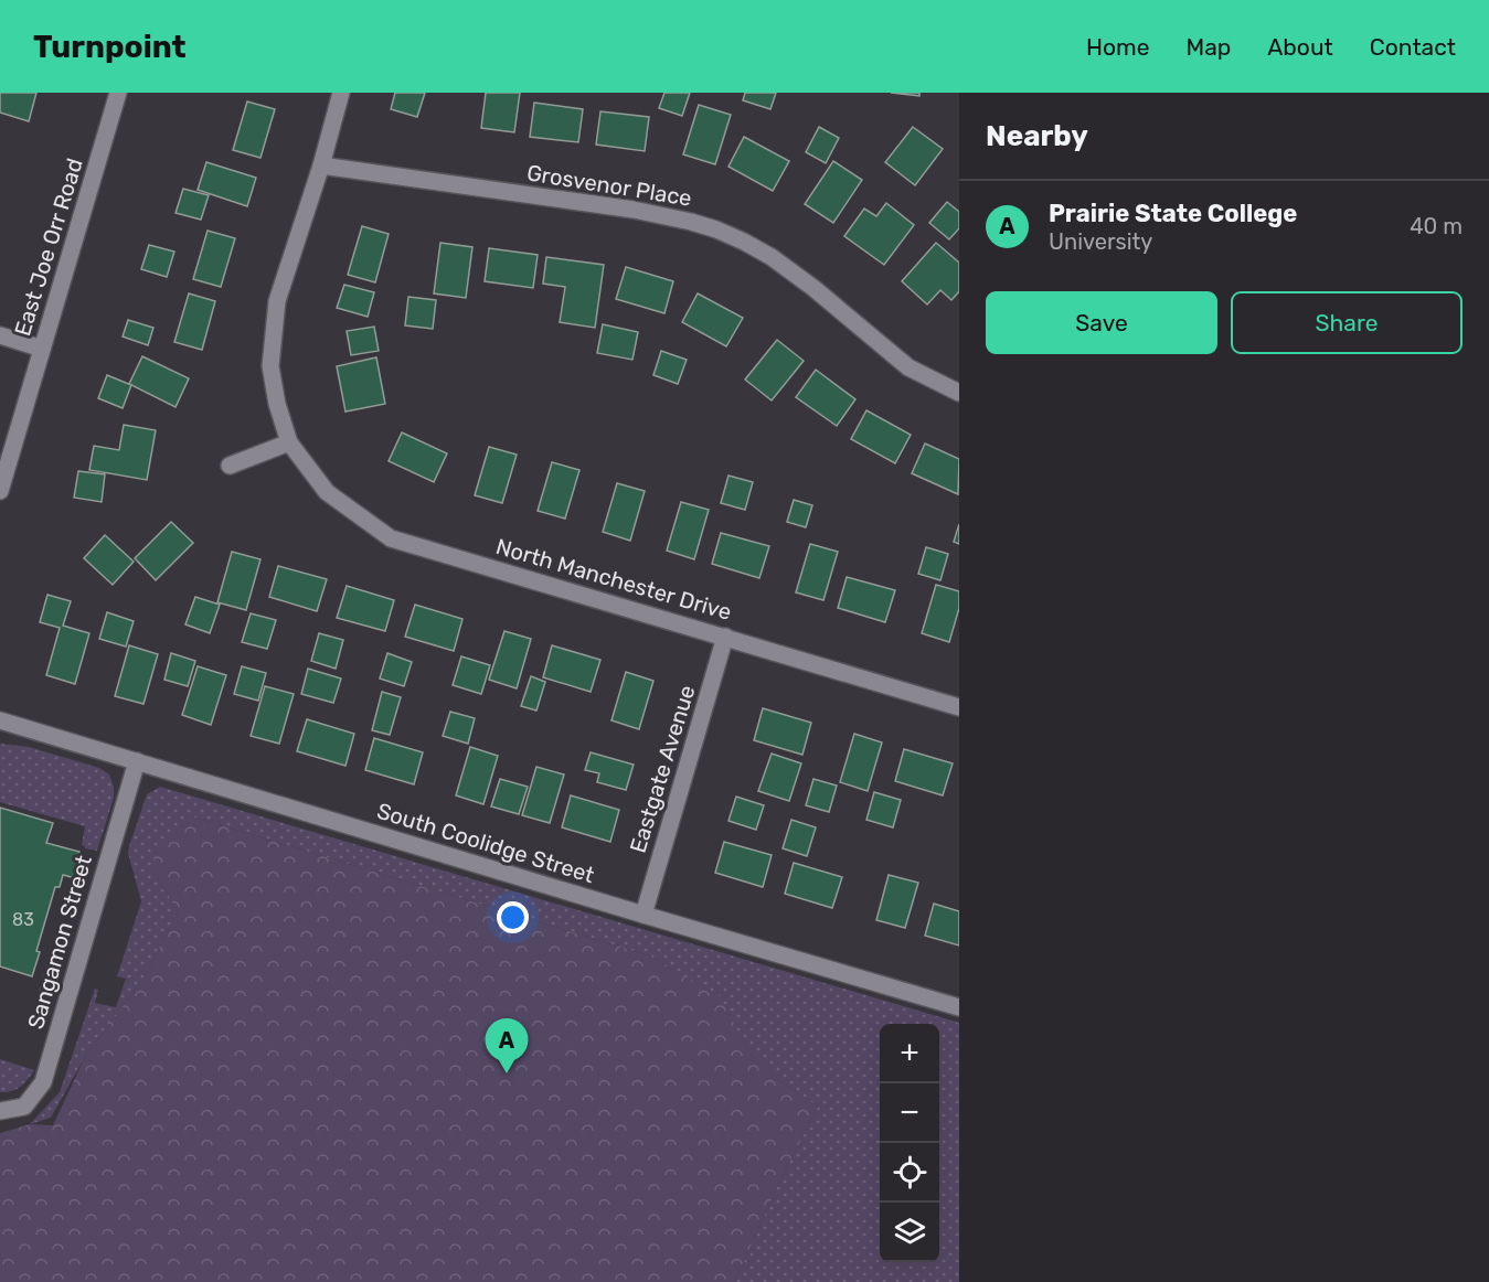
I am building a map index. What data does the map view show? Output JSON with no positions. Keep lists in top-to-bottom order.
{
  "streets": {
    "street": [
      "Grosvenor Place",
      "East Joe Orr Road",
      "North Manchester Drive",
      "Eastgate Avenue",
      "South Coolidge Street",
      "Sangamon Street"
    ]
  },
  "crossings": [
    ["Grosvenor Place", "North Manchester Drive"],
    ["North Manchester Drive", "Eastgate Avenue"],
    ["Eastgate Avenue", "South Coolidge Street"],
    ["South Coolidge Street", "Sangamon Street"]
  ],
  "house_numbers": ["83"],
  "page": {
    "header": "Turnpoint",
    "nav": [
      "Home",
      "Map",
      "About",
      "Contact"
    ],
    "heading": "Nearby",
    "list": [
      {
        "mark": "A",
        "name": "Prairie State College",
        "note": "University",
        "value": "40 m"
      }
    ],
    "buttons": ["Save", "Share"],
    "pins": "A",
    "map_buttons": ["+", "−"]
  }
}
